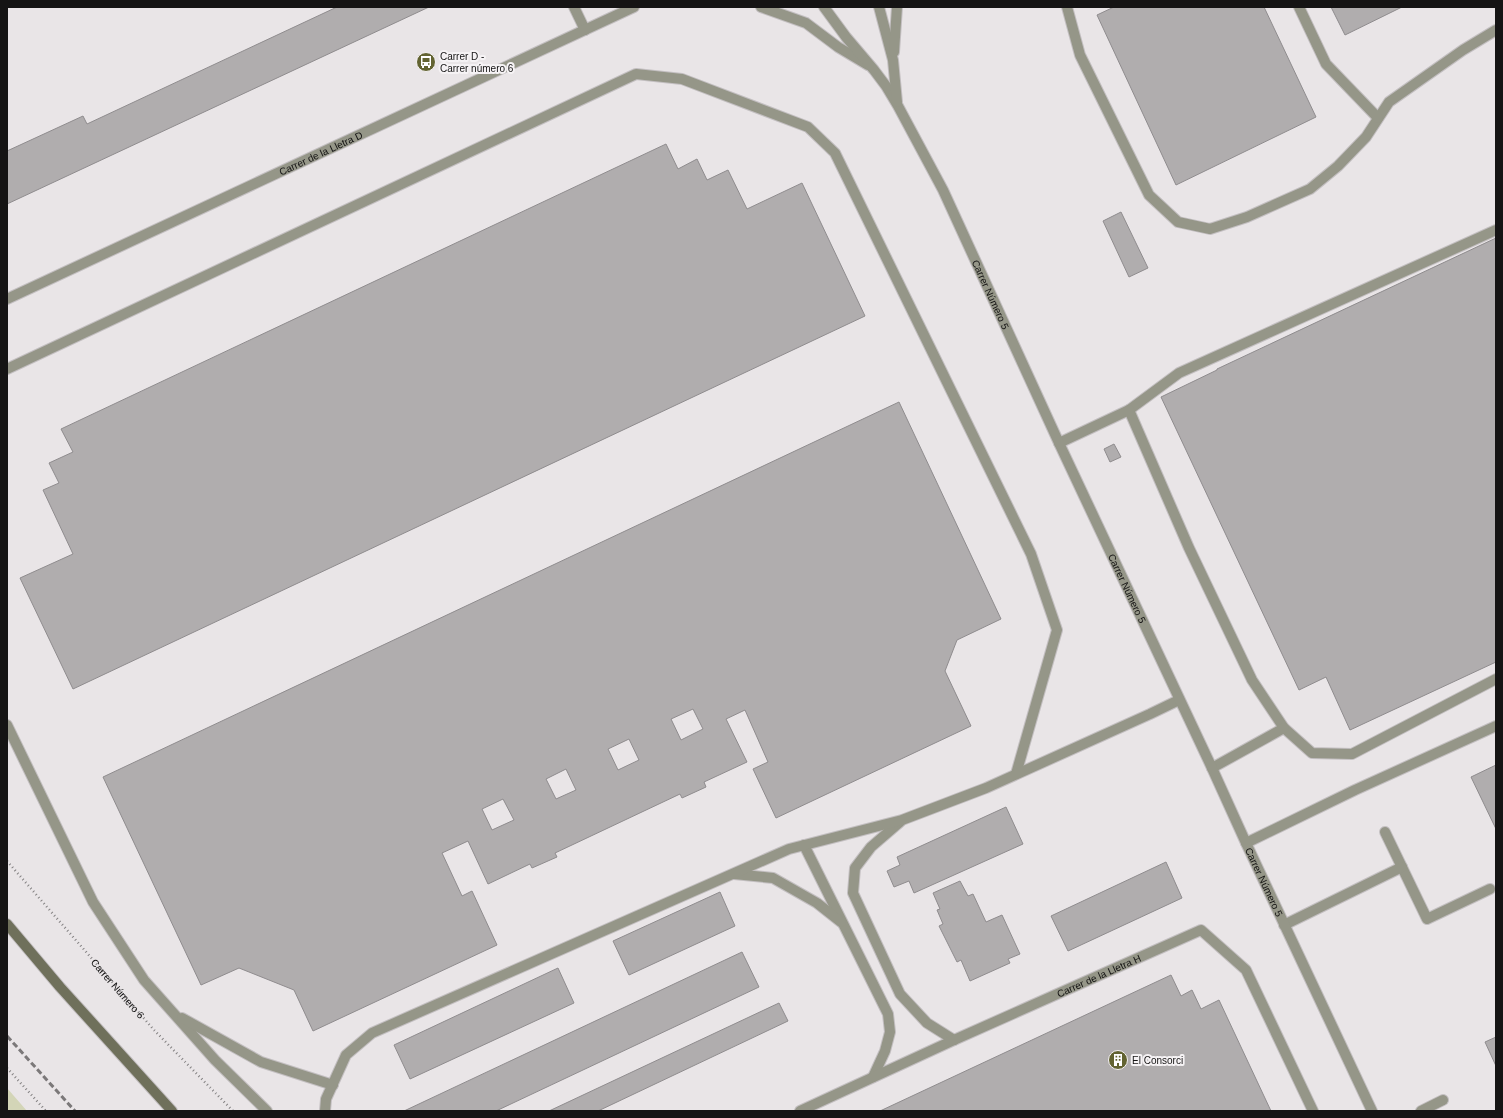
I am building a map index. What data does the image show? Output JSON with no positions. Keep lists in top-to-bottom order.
{
  "streets": {
    "street": ["Carrer de la Lletra D", "Carrer Número 5", "Carrer de la Lletra H"],
    "path": ["Carrer Número 6"]
  },
  "places": {
    "bus stop": ["Carrer D - Carrer número 6"],
    "building": ["El Consorci"]
  }
}
